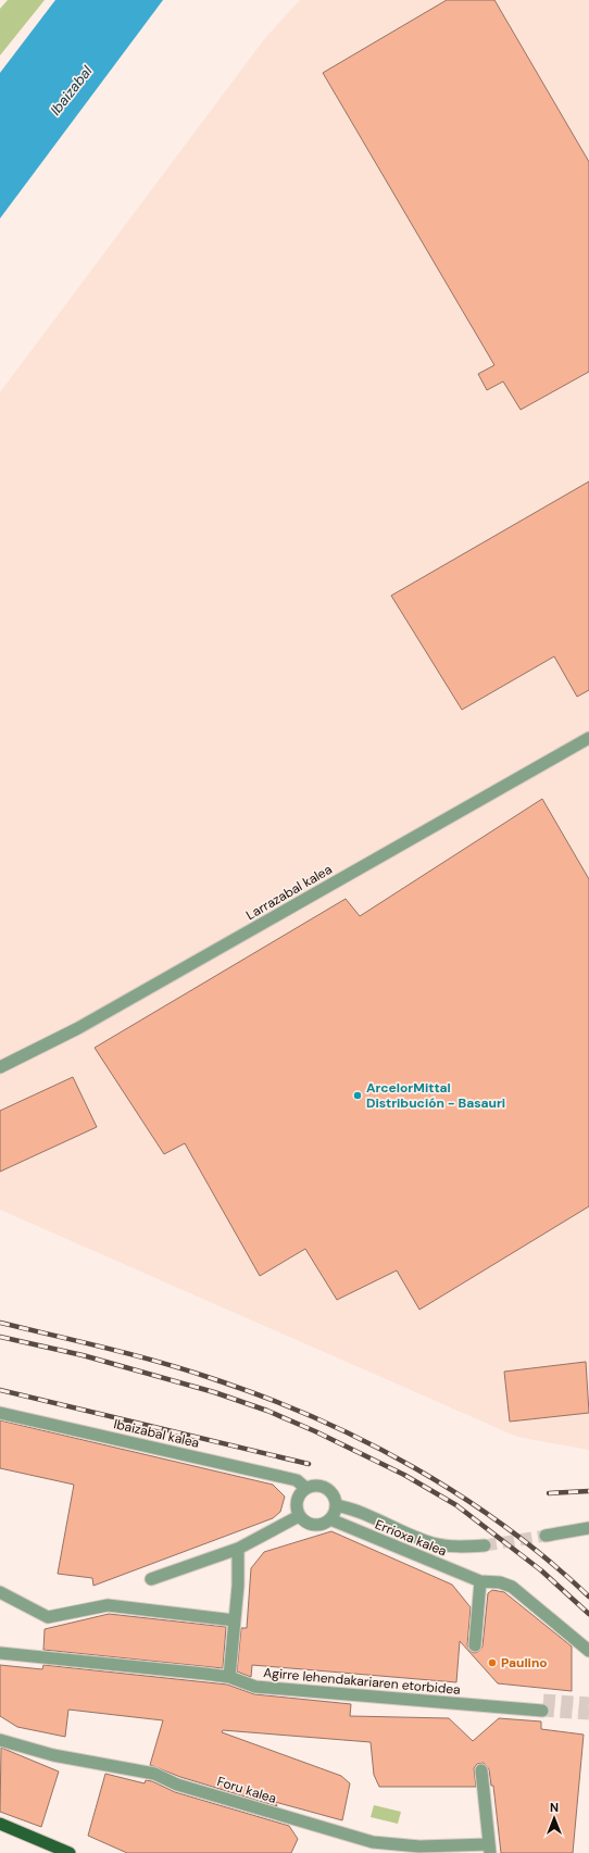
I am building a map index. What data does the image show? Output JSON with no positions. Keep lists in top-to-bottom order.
{
  "streets": {
    "street": [
      "Larrazabal kalea",
      "Ibaizabal kalea",
      "Errioxa kalea",
      "Agirre lehendakariaren etorbidea",
      "Foru kalea"
    ]
  },
  "crossings": [
    ["Ibaizabal kalea", "Errioxa kalea"]
  ],
  "water": ["Ibaizabal"],
  "places": ["ArcelorMittal Distribución - Basauri", "Paulino"],
  "north": "top"
}
